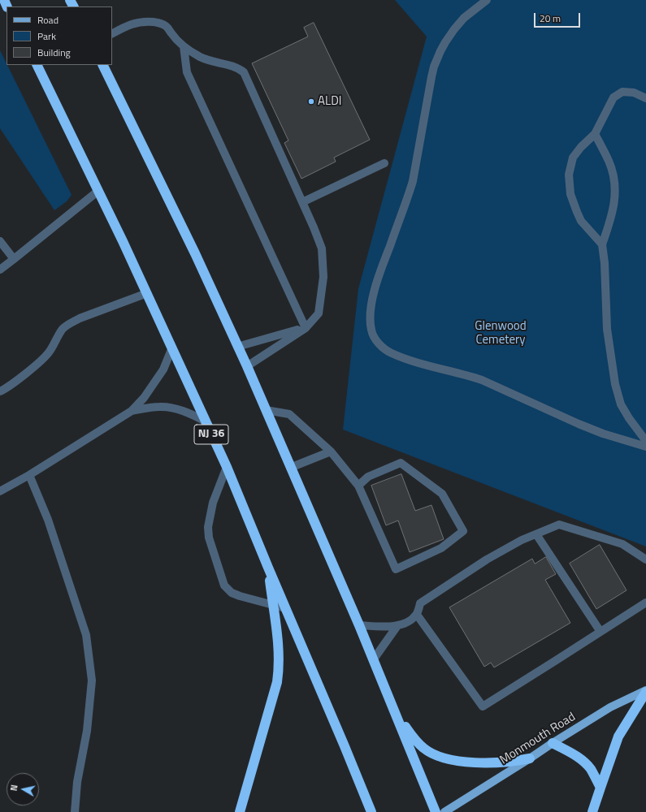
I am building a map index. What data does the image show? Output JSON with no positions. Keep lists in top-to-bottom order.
{
  "streets": {
    "highway": ["NJ 36"],
    "main road": ["Monmouth Road"]
  },
  "parks": ["Glenwood Cemetery"],
  "places": ["ALDI"],
  "legend": ["Road", "Park", "Building"],
  "scale_bar": "20 m",
  "north": "left"
}
